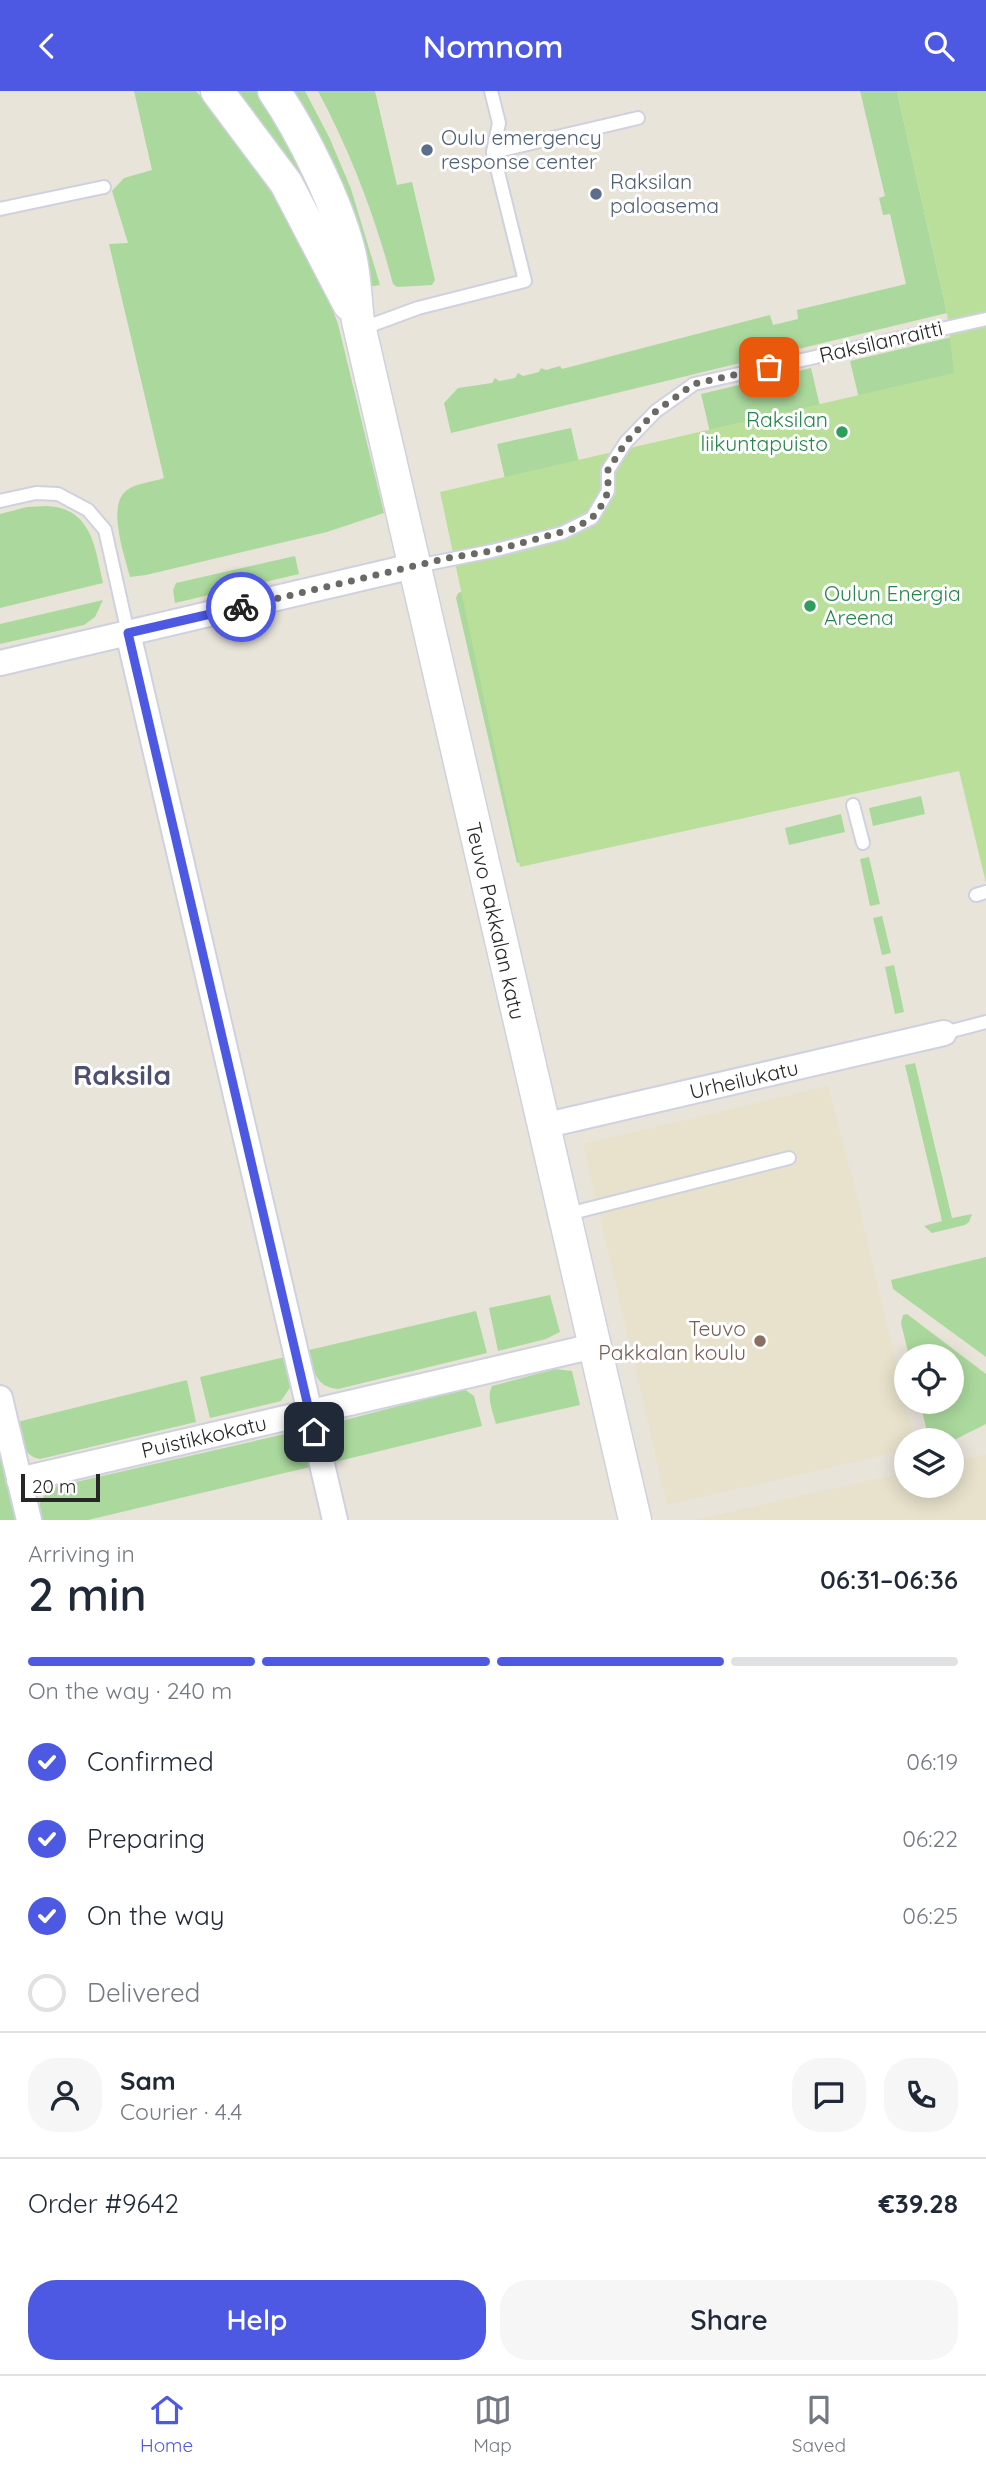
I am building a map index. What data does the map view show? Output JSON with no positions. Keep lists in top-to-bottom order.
{
  "streets": {
    "street": ["Teuvo Pakkalan katu", "Urheilukatu", "Puistikkokatu"],
    "lane": ["Raksilanraitti"]
  },
  "crossings": [
    ["Raksilanraitti", "Teuvo Pakkalan katu"],
    ["Teuvo Pakkalan katu", "Urheilukatu"],
    ["Teuvo Pakkalan katu", "Puistikkokatu"]
  ],
  "districts": ["Raksila"],
  "places": [
    "Oulu emergency response center",
    "Raksilan paloasema",
    "Raksilan liikuntapuisto",
    "Oulun Energia Areena",
    "Teuvo Pakkalan koulu"
  ],
  "scale_bar": "20 m",
  "page": {
    "header": "Nomnom",
    "scale": "20 m",
    "heading": ["2 min", "Arriving in", "06:31–06:36"],
    "panel": [
      "Sam",
      "Courier · 4.4",
      "Order #9642",
      "€39.28"
    ],
    "bar": "On the way · 240 m",
    "list": [
      ["Confirmed", "06:19"],
      ["Preparing", "06:22"],
      ["On the way", "06:25"],
      "Delivered"
    ],
    "buttons": ["Help", "Share"],
    "tabs": ["Home", "Map", "Saved"]
  }
}
